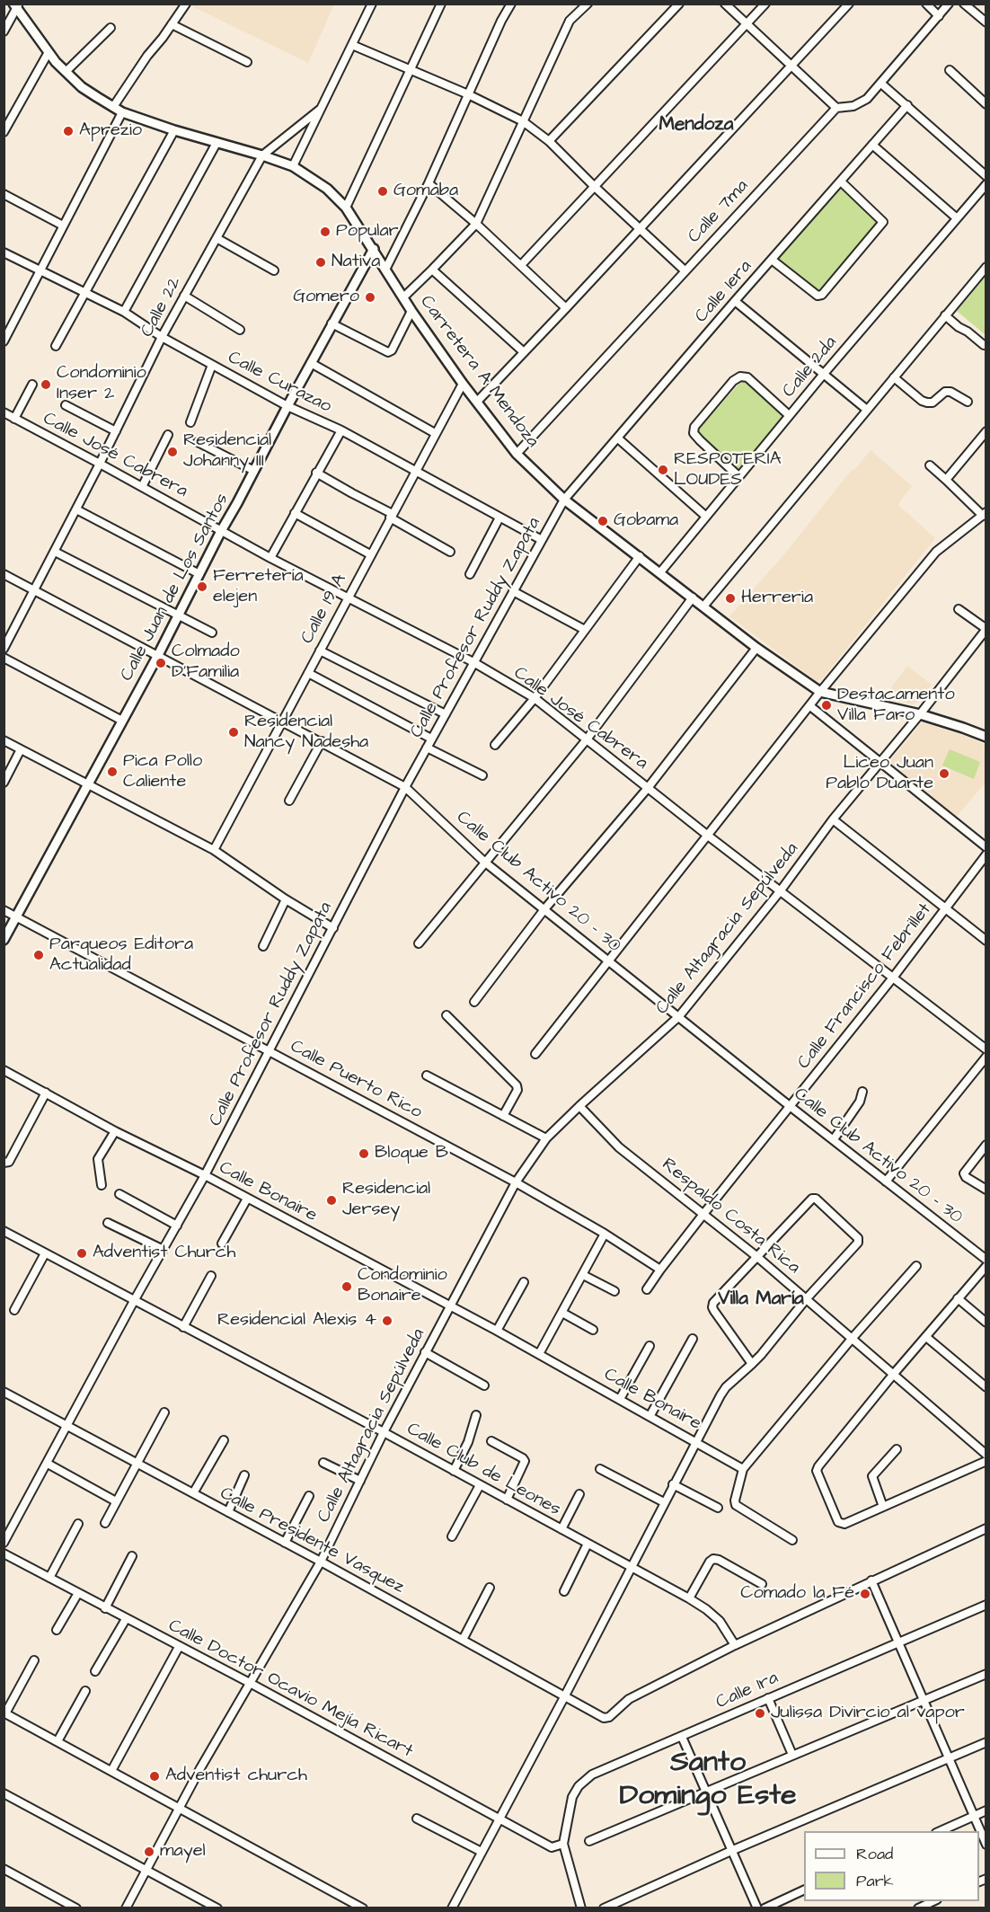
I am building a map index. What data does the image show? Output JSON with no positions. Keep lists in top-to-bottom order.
{
  "streets": {
    "street": [
      "Calle 7ma",
      "Calle 1era",
      "Calle 22",
      "Calle 2da",
      "Carretera A Mendoza",
      "Calle Curazao",
      "Calle José Cabrera",
      "Calle Juan de Los Santos",
      "Calle 19 A",
      "Calle Profesor Ruddy Zapata",
      "Calle Club Activo 20 - 30",
      "Calle Altagracia Sepúlveda",
      "Calle Francisco Febrillet",
      "Calle Puerto Rico",
      "Calle Bonaire",
      "Respaldo Costa Rica",
      "Calle Club de Leones",
      "Calle Presidente Vasquez",
      "Calle Doctor Ocavio Mejía Ricart",
      "Calle 1ra"
    ]
  },
  "crossings": [
    ["Calle 7ma", "Carretera A Mendoza"],
    ["Calle 1era", "Carretera A Mendoza"],
    ["Calle 1era", "Calle Profesor Ruddy Zapata"],
    ["Calle 22", "Carretera A Mendoza"],
    ["Calle 22", "Calle Curazao"],
    ["Calle 22", "Calle José Cabrera"],
    ["Calle 22", "Calle Club Activo 20 - 30"],
    ["Calle 2da", "Carretera A Mendoza"],
    ["Carretera A Mendoza", "Calle Juan de Los Santos"],
    ["Carretera A Mendoza", "Calle 19 A"],
    ["Carretera A Mendoza", "Calle Profesor Ruddy Zapata"],
    ["Carretera A Mendoza", "Calle Altagracia Sepúlveda"],
    ["Calle Curazao", "Calle Juan de Los Santos"],
    ["Calle Curazao", "Calle 19 A"],
    ["Calle Curazao", "Calle Profesor Ruddy Zapata"],
    ["Calle José Cabrera", "Calle Juan de Los Santos"],
    ["Calle José Cabrera", "Calle 19 A"],
    ["Calle José Cabrera", "Calle Profesor Ruddy Zapata"],
    ["Calle José Cabrera", "Calle Altagracia Sepúlveda"],
    ["Calle José Cabrera", "Calle Francisco Febrillet"],
    ["Calle Juan de Los Santos", "Calle Club Activo 20 - 30"],
    ["Calle Juan de Los Santos", "Calle Puerto Rico"],
    ["Calle 19 A", "Calle Club Activo 20 - 30"],
    ["Calle Profesor Ruddy Zapata", "Calle Club Activo 20 - 30"],
    ["Calle Profesor Ruddy Zapata", "Calle Puerto Rico"],
    ["Calle Profesor Ruddy Zapata", "Calle Bonaire"],
    ["Calle Profesor Ruddy Zapata", "Calle Club de Leones"],
    ["Calle Profesor Ruddy Zapata", "Calle Presidente Vasquez"],
    ["Calle Club Activo 20 - 30", "Calle Altagracia Sepúlveda"],
    ["Calle Club Activo 20 - 30", "Calle Francisco Febrillet"],
    ["Calle Altagracia Sepúlveda", "Calle Puerto Rico"],
    ["Calle Altagracia Sepúlveda", "Calle Bonaire"],
    ["Calle Altagracia Sepúlveda", "Respaldo Costa Rica"],
    ["Calle Altagracia Sepúlveda", "Calle Club de Leones"],
    ["Calle Altagracia Sepúlveda", "Calle Presidente Vasquez"],
    ["Calle Altagracia Sepúlveda", "Calle Doctor Ocavio Mejía Ricart"],
    ["Calle Francisco Febrillet", "Calle Puerto Rico"],
    ["Calle Francisco Febrillet", "Respaldo Costa Rica"],
    ["Calle Club de Leones", "Calle Presidente Vasquez"],
    ["Calle Doctor Ocavio Mejía Ricart", "Calle 1ra"]
  ],
  "districts": ["Mendoza", "Villa María", "Santo Domingo Este"],
  "places": [
    "Aprezio",
    "Gomaba",
    "Popular",
    "Nativa",
    "Gomero",
    "Condominio Inser 2",
    "Residencial Johanny III",
    "RESPOTERIA LOUDES",
    "Gobama",
    "Ferretería elejen",
    "Herreria",
    "Colmado D'Familia",
    "Destacamento Villa Faro",
    "Residencial Nancy Nadesha",
    "Pica Pollo Caliente",
    "Liceo Juan Pablo Duarte",
    "Parqueos Editora Actualidad",
    "Bloque B",
    "Residencial Jersey",
    "Adventist Church",
    "Condominio Bonaire",
    "Residencial Alexis 4",
    "Comado la Fé",
    "Julissa Divircio al vapor",
    "Adventist church",
    "mayel"
  ],
  "legend": ["Road", "Park"]
}
